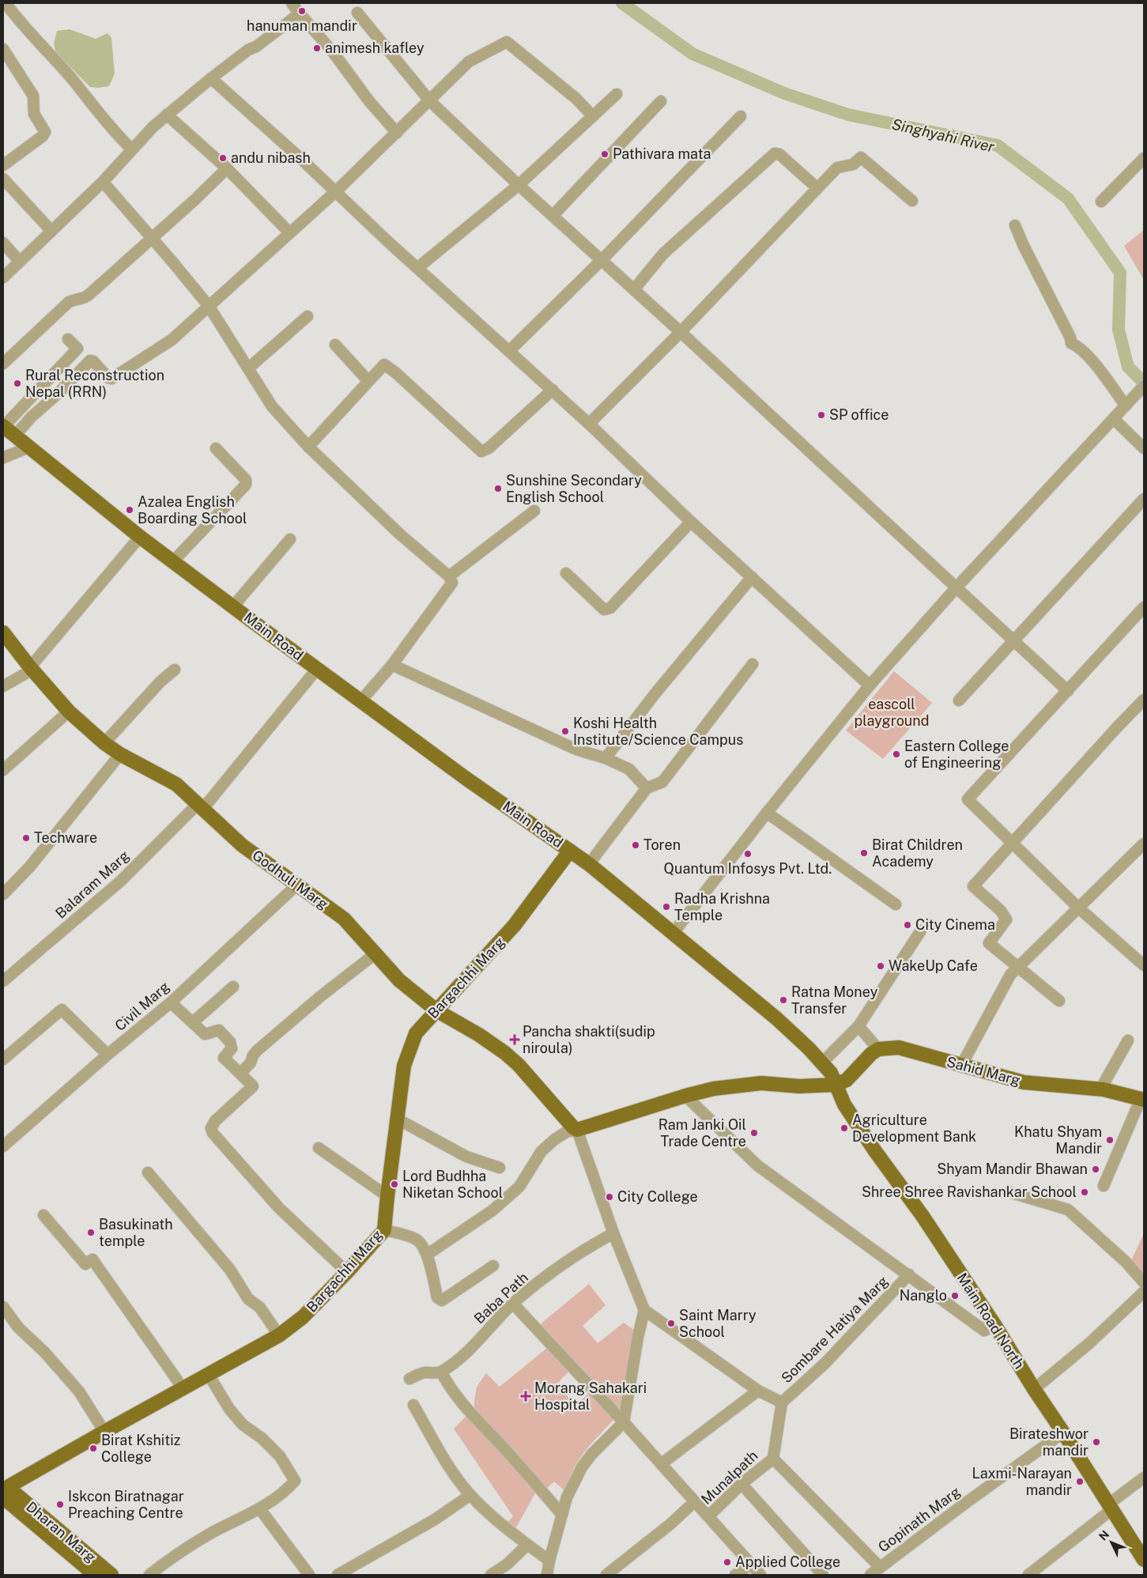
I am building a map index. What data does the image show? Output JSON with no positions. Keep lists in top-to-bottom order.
{
  "streets": {
    "main road": [
      "Main Road",
      "Godhuli Marg",
      "Bargachhi Marg",
      "Sahid Marg",
      "Main Road North",
      "Dharan Marg"
    ],
    "street": [
      "Balaram Marg",
      "Civil Marg",
      "Baba Path",
      "Sombare Hatiya Marg",
      "Munalpath",
      "Gopinath Marg"
    ]
  },
  "crossings": [
    ["Main Road", "Balaram Marg"],
    ["Main Road", "Bargachhi Marg"],
    ["Main Road", "Main Road North"],
    ["Godhuli Marg", "Balaram Marg"],
    ["Godhuli Marg", "Bargachhi Marg"],
    ["Godhuli Marg", "Civil Marg"],
    ["Bargachhi Marg", "Dharan Marg"],
    ["Main Road North", "Gopinath Marg"],
    ["Sombare Hatiya Marg", "Munalpath"]
  ],
  "water": ["Singhyahi River"],
  "parks": ["eascoll playground"],
  "places": {
    "other": [
      "hanuman mandir",
      "animesh kafley",
      "Pathivara mata",
      "andu nibash",
      "Rural Reconstruction Nepal (RRN)",
      "SP office",
      "Sunshine Secondary English School",
      "Azalea English Boarding School",
      "Koshi Health Institute/Science Campus",
      "Eastern College of Engineering",
      "Techware",
      "Toren",
      "Birat Children Academy",
      "Quantum Infosys Pvt. Ltd.",
      "Radha Krishna Temple",
      "City Cinema",
      "WakeUp Cafe",
      "Ratna Money Transfer",
      "Agriculture Development Bank",
      "Ram Janki Oil Trade Centre",
      "Khatu Shyam Mandir",
      "Shyam Mandir Bhawan",
      "Lord Budhha Niketan School",
      "Shree Shree Ravishankar School",
      "City College",
      "Basukinath temple",
      "Nanglo",
      "Saint Marry School",
      "Birateshwor mandir",
      "Birat Kshitiz College",
      "Laxmi-Narayan mandir",
      "Iskcon Biratnagar Preaching Centre",
      "Applied College"
    ],
    "health": ["Pancha shakti(sudip niroula)", "Morang Sahakari Hospital"]
  },
  "north": "top left"
}
